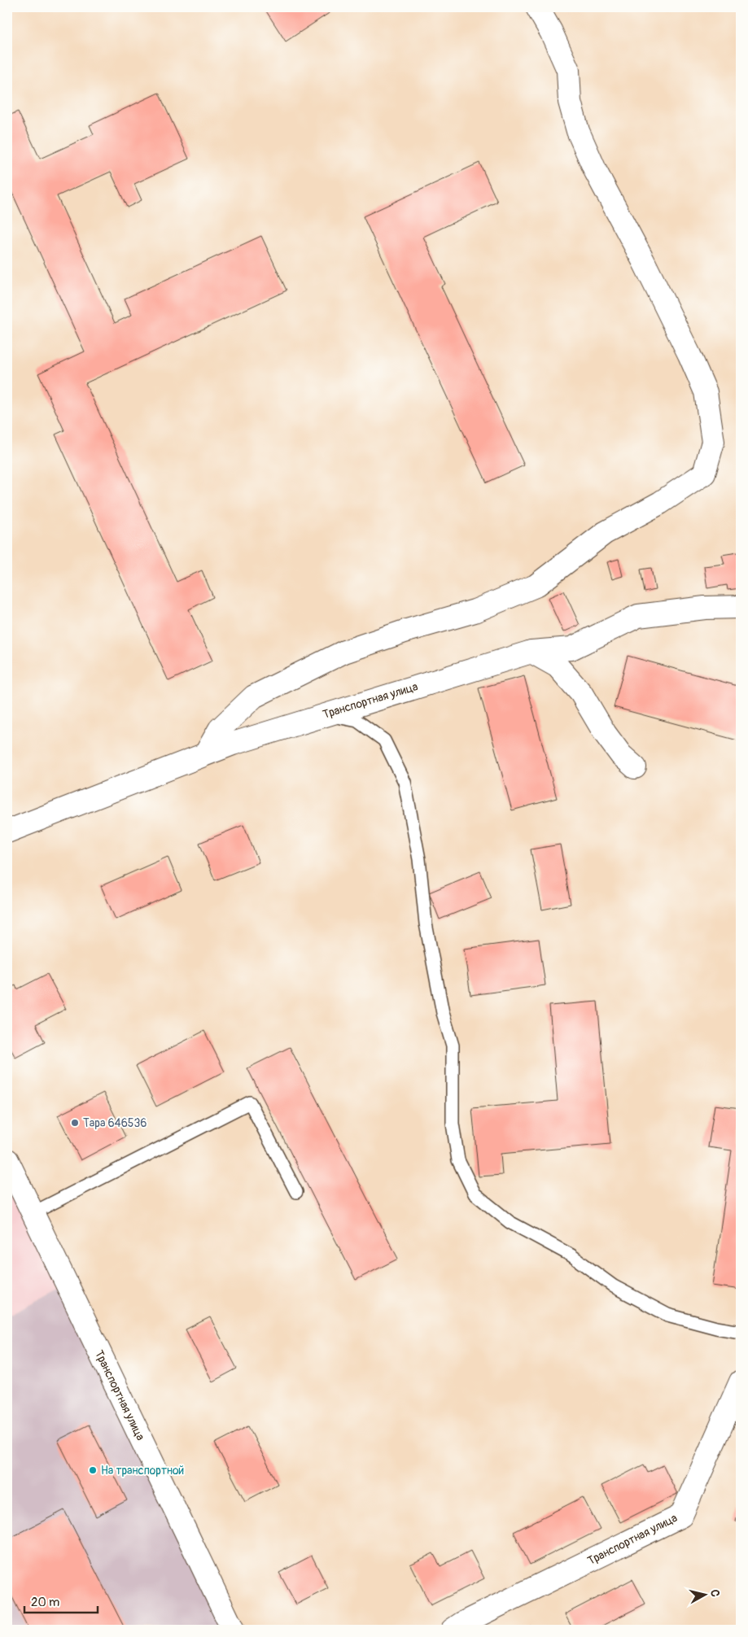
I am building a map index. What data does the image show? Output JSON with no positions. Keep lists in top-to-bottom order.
{
  "streets": {
    "street": ["Транспортная улица"]
  },
  "places": ["Тара 646536", "На транспортной"],
  "scale_bar": "20 m",
  "north": "right"
}
